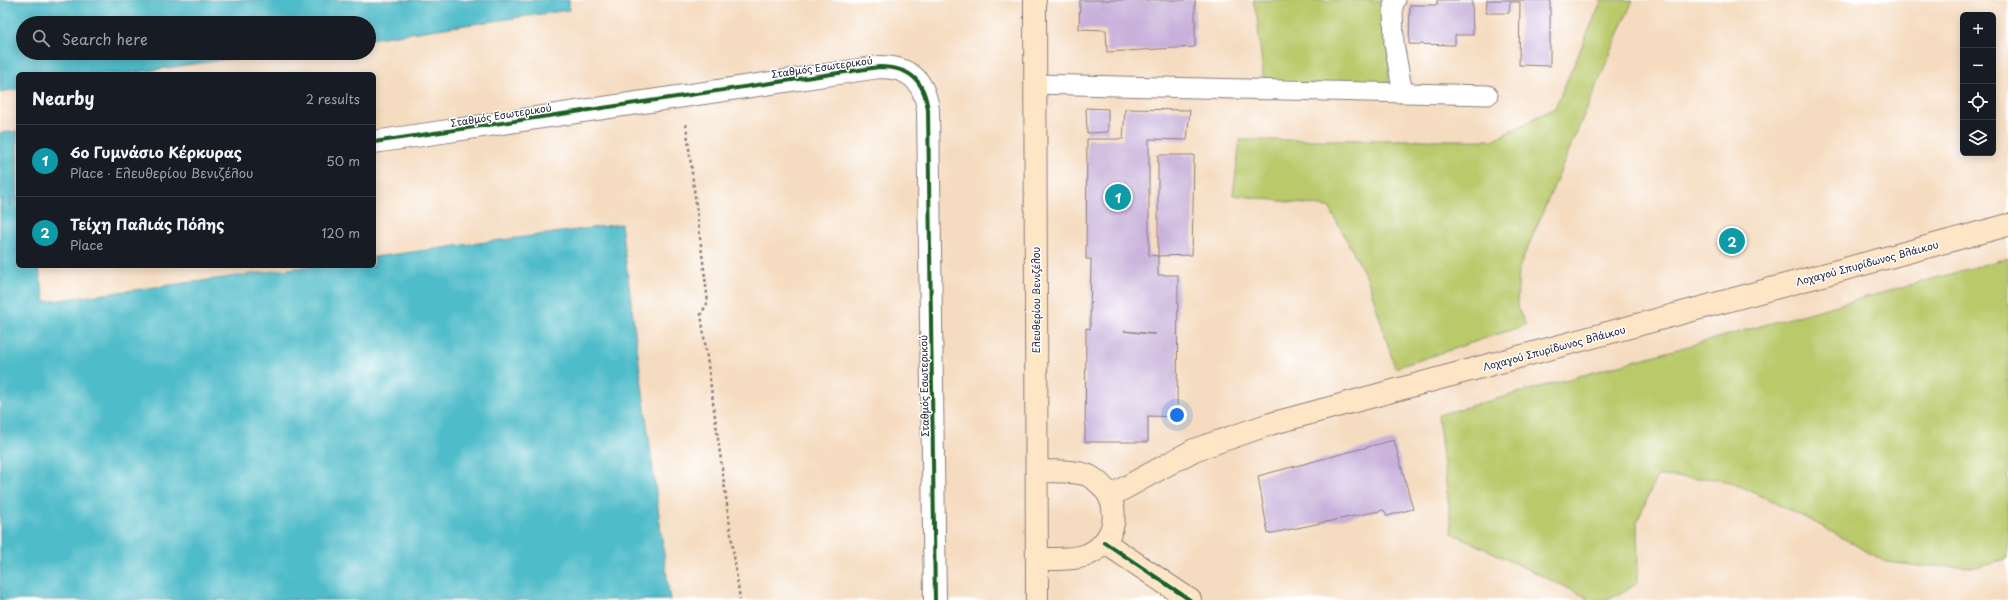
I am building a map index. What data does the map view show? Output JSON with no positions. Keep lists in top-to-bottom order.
{
  "streets": {
    "main road": ["Λοχαγού Σπυρίδωνος Βλάικου", "Ελευθερίου Βενιζέλου"],
    "street": ["Σταθμός Εσωτερικού"]
  },
  "page": {
    "map_buttons": ["+", "−"],
    "search": "Search here",
    "heading": ["Nearby", "2 results"],
    "list": [
      {
        "mark": "1",
        "name": "6ο Γυμνάσιο Κέρκυρας",
        "note": "Place · Ελευθερίου Βενιζέλου",
        "value": "50 m"
      },
      {
        "mark": "2",
        "name": "Τείχη Παλιάς Πόλης",
        "note": "Place",
        "value": "120 m"
      }
    ],
    "pins": ["1", "2"]
  }
}
